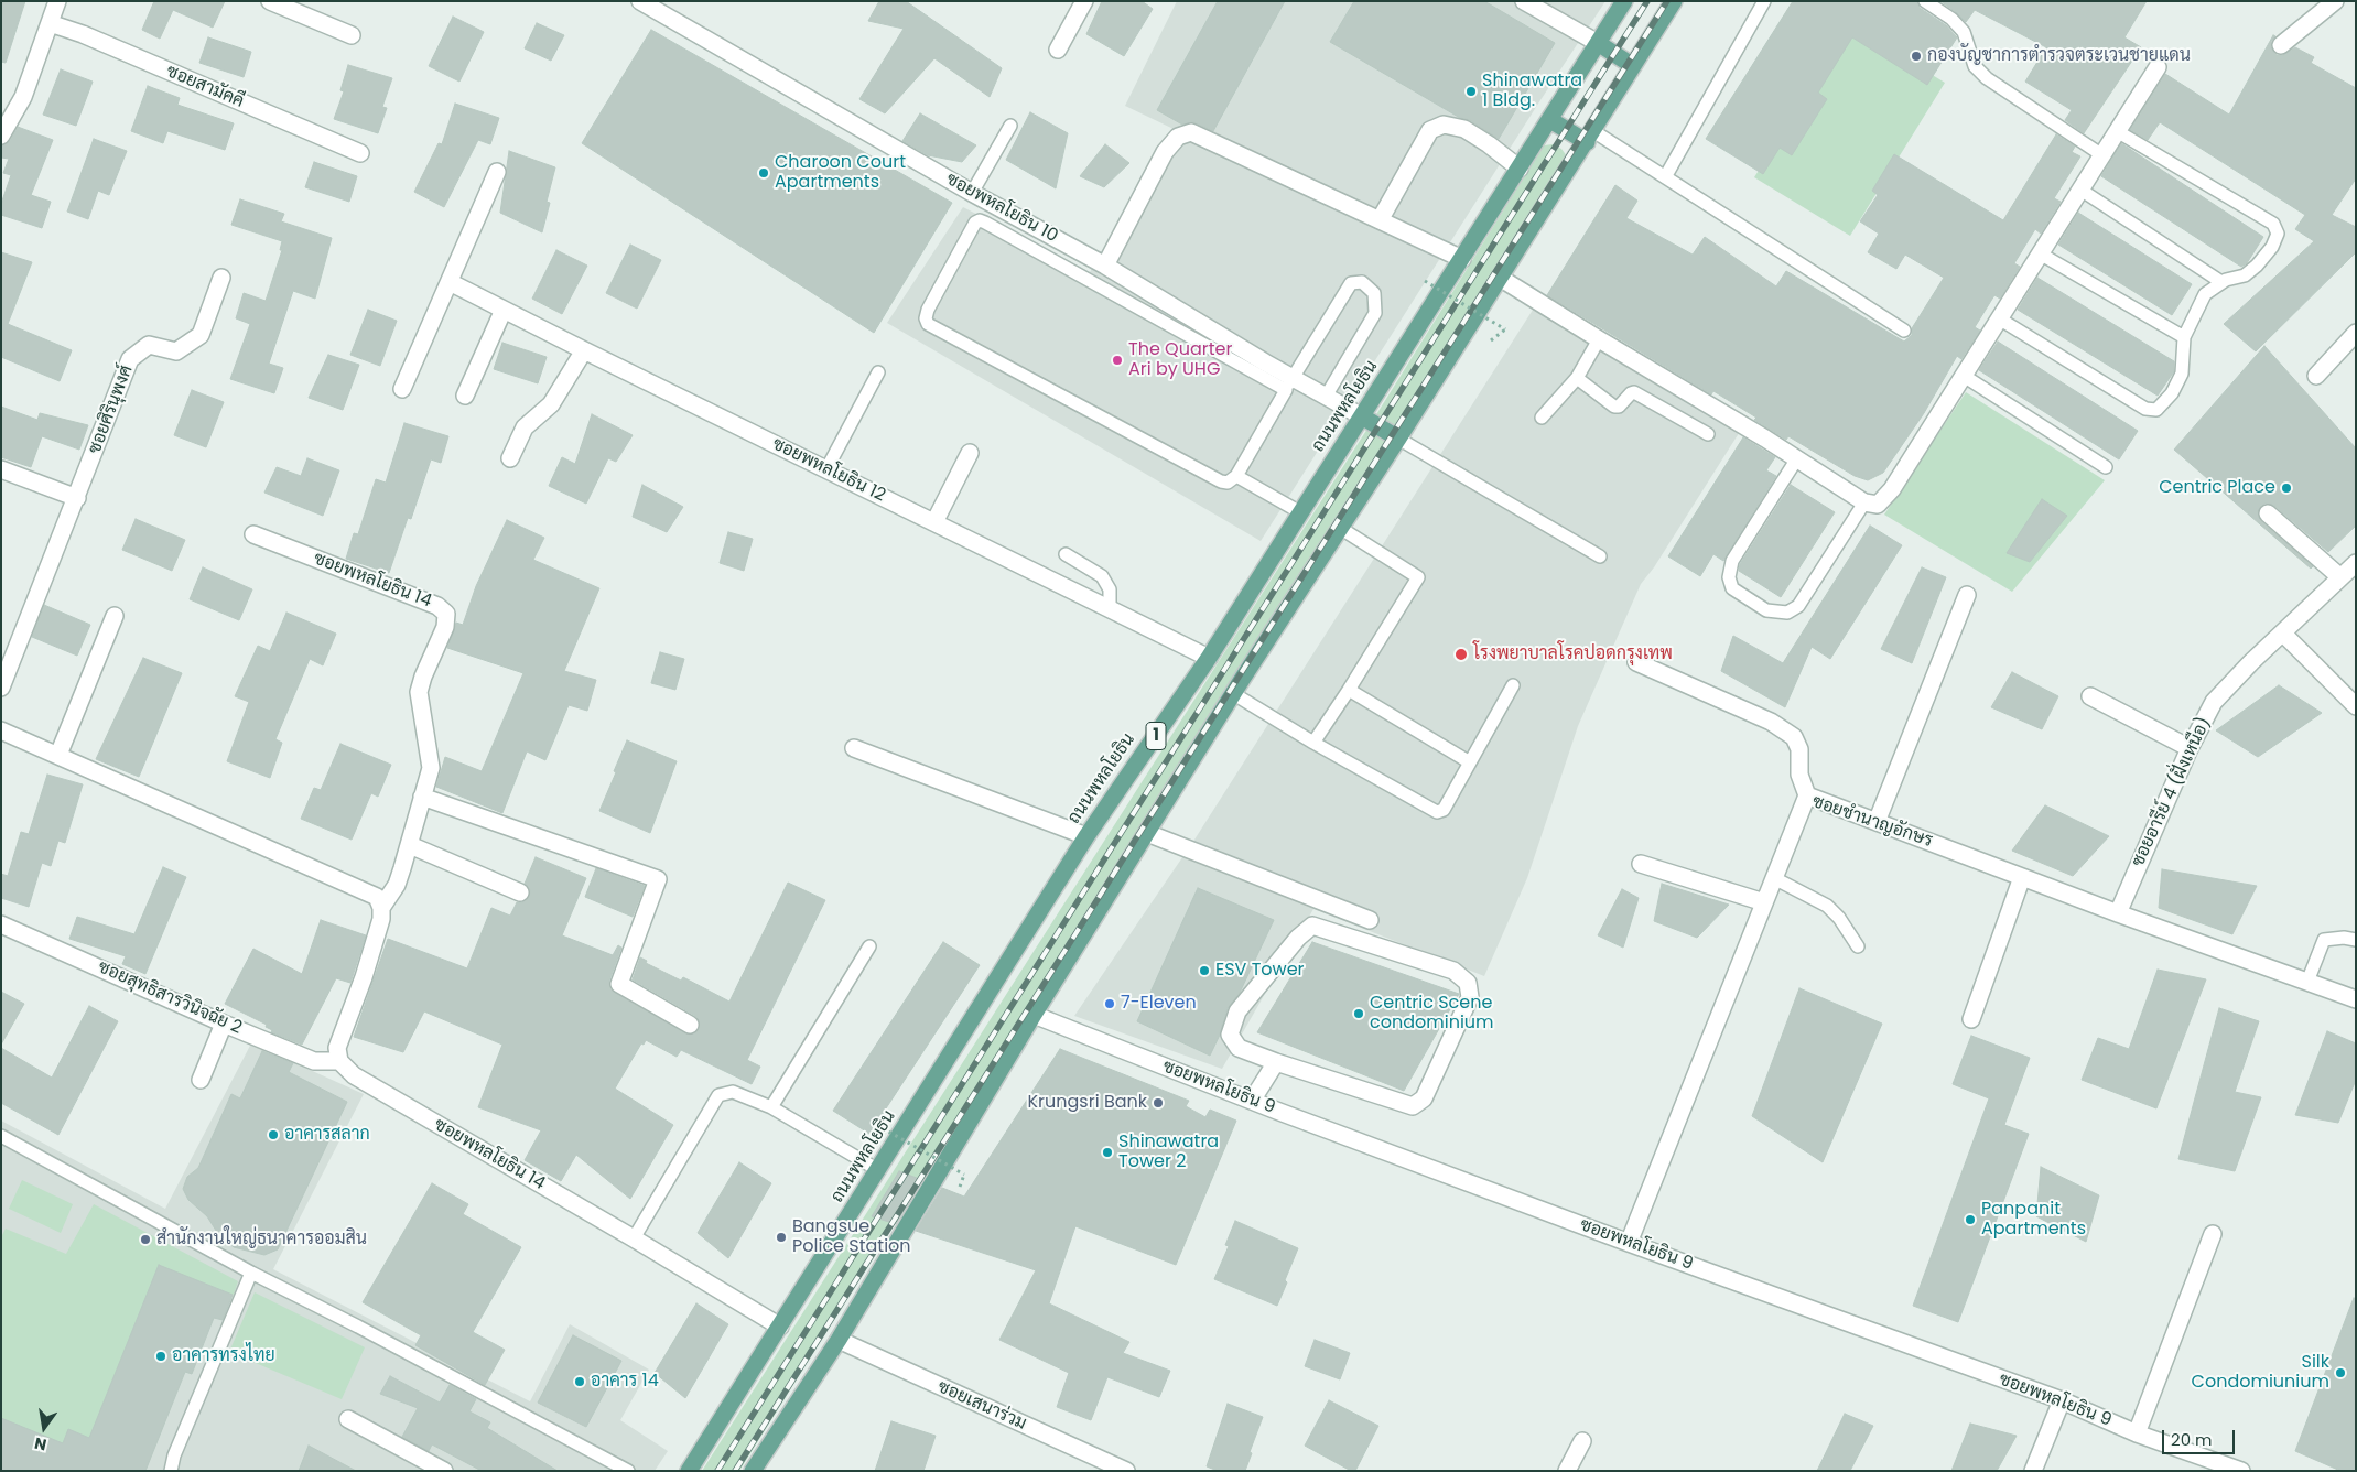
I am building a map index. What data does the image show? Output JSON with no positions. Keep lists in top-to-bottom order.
{
  "streets": {
    "main road": ["ถนนพหลโยธิน", "1"],
    "street": [
      "ซอยสามัคคี",
      "ซอยพหลโยธิน 10",
      "ซอยศิรินุพงศ์",
      "ซอยพหลโยธิน 12",
      "ซอยพหลโยธิน 14",
      "ซอยอารีย์ 4 (ฝั่งเหนือ)",
      "ซอยชำนาญอักษร",
      "ซอยสุทธิสารวินิจฉัย 2",
      "ซอยพหลโยธิน 9",
      "ซอยเสนาร่วม"
    ]
  },
  "crossings": [
    ["ซอยพหลโยธิน 10", "ถนนพหลโยธิน"],
    ["ถนนพหลโยธิน", "ซอยพหลโยธิน 12"],
    ["ถนนพหลโยธิน", "ซอยพหลโยธิน 14"],
    ["ซอยพหลโยธิน 14", "ซอยสุทธิสารวินิจฉัย 2"],
    ["ซอยอารีย์ 4 (ฝั่งเหนือ)", "ซอยชำนาญอักษร"],
    ["ซอยชำนาญอักษร", "ซอยพหลโยธิน 9"]
  ],
  "places": [
    "กองบัญชาการตำรวจตระเวนชายแดน",
    "Shinawatra 1 Bldg.",
    "Charoon Court Apartments",
    "The Quarter Ari by UHG",
    "Centric Place",
    "โรงพยาบาลโรคปอดกรุงเทพ",
    "ESV Tower",
    "7-Eleven",
    "Centric Scene condominium",
    "Krungsri Bank",
    "อาคารสลาก",
    "Shinawatra Tower 2",
    "Panpanit Apartments",
    "Bangsue Police Station",
    "สำนักงานใหญ่ธนาคารออมสิน",
    "อาคารทรงไทย",
    "Silk Condomiunium",
    "อาคาร 14"
  ],
  "scale_bar": "20 m",
  "north": "bottom"
}
